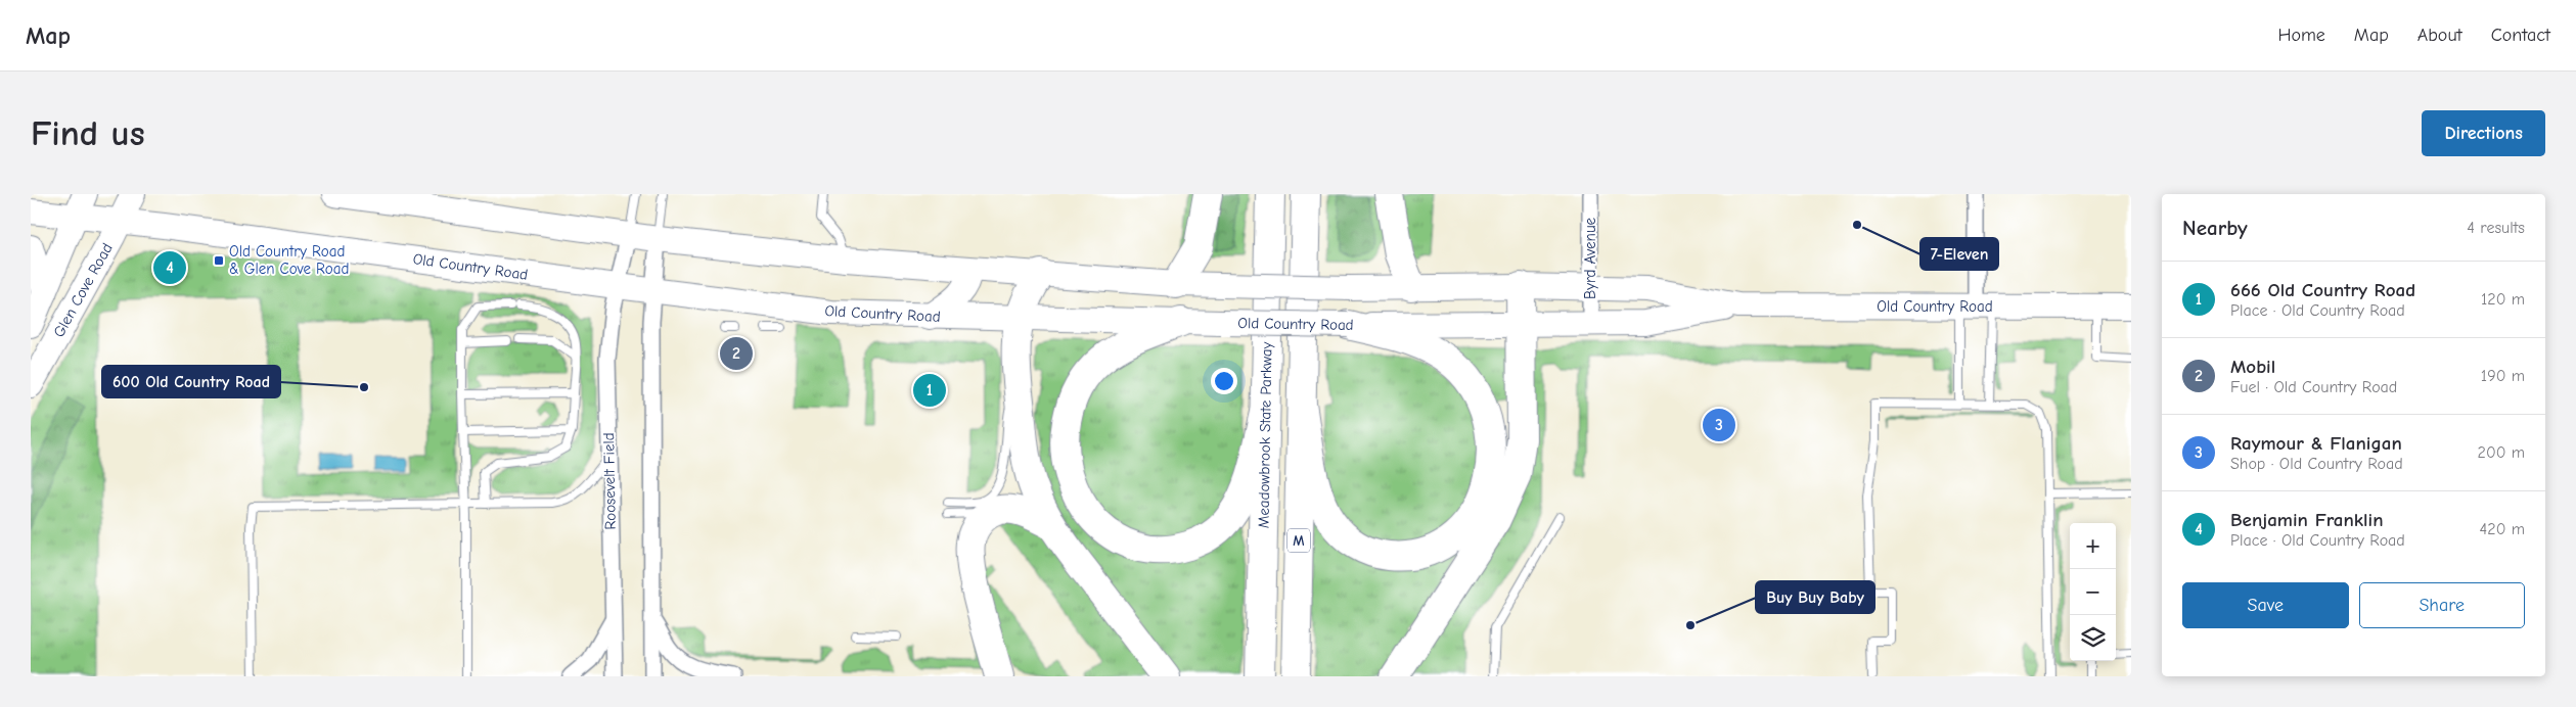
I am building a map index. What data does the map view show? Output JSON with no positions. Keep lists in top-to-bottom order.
{
  "streets": {
    "highway": ["Meadowbrook State Parkway", "M"],
    "main road": ["Old Country Road", "Glen Cove Road"],
    "street": ["Byrd Avenue", "Roosevelt Field"]
  },
  "crossings": [
    ["Byrd Avenue", "Old Country Road"],
    ["Old Country Road", "Glen Cove Road"],
    ["Old Country Road", "Roosevelt Field"]
  ],
  "places": {
    "other": ["7-Eleven", "600 Old Country Road", "Buy Buy Baby"],
    "transit": ["Old Country Road & Glen Cove Road"]
  },
  "page": {
    "header": "Map",
    "nav": [
      "Home",
      "Map",
      "About",
      "Contact"
    ],
    "buttons": [
      "Directions",
      ["Save", "Share"]
    ],
    "title": "Find us",
    "heading": ["Nearby", "4 results"],
    "pins": [
      "4",
      "2",
      "1",
      "3"
    ],
    "list": [
      {
        "mark": "1",
        "name": "666 Old Country Road",
        "note": "Place · Old Country Road",
        "value": "120 m"
      },
      {
        "mark": "2",
        "name": "Mobil",
        "note": "Fuel · Old Country Road",
        "value": "190 m"
      },
      {
        "mark": "3",
        "name": "Raymour & Flanigan",
        "note": "Shop · Old Country Road",
        "value": "200 m"
      },
      {
        "mark": "4",
        "name": "Benjamin Franklin",
        "note": "Place · Old Country Road",
        "value": "420 m"
      }
    ],
    "map_buttons": ["+", "−"]
  }
}
